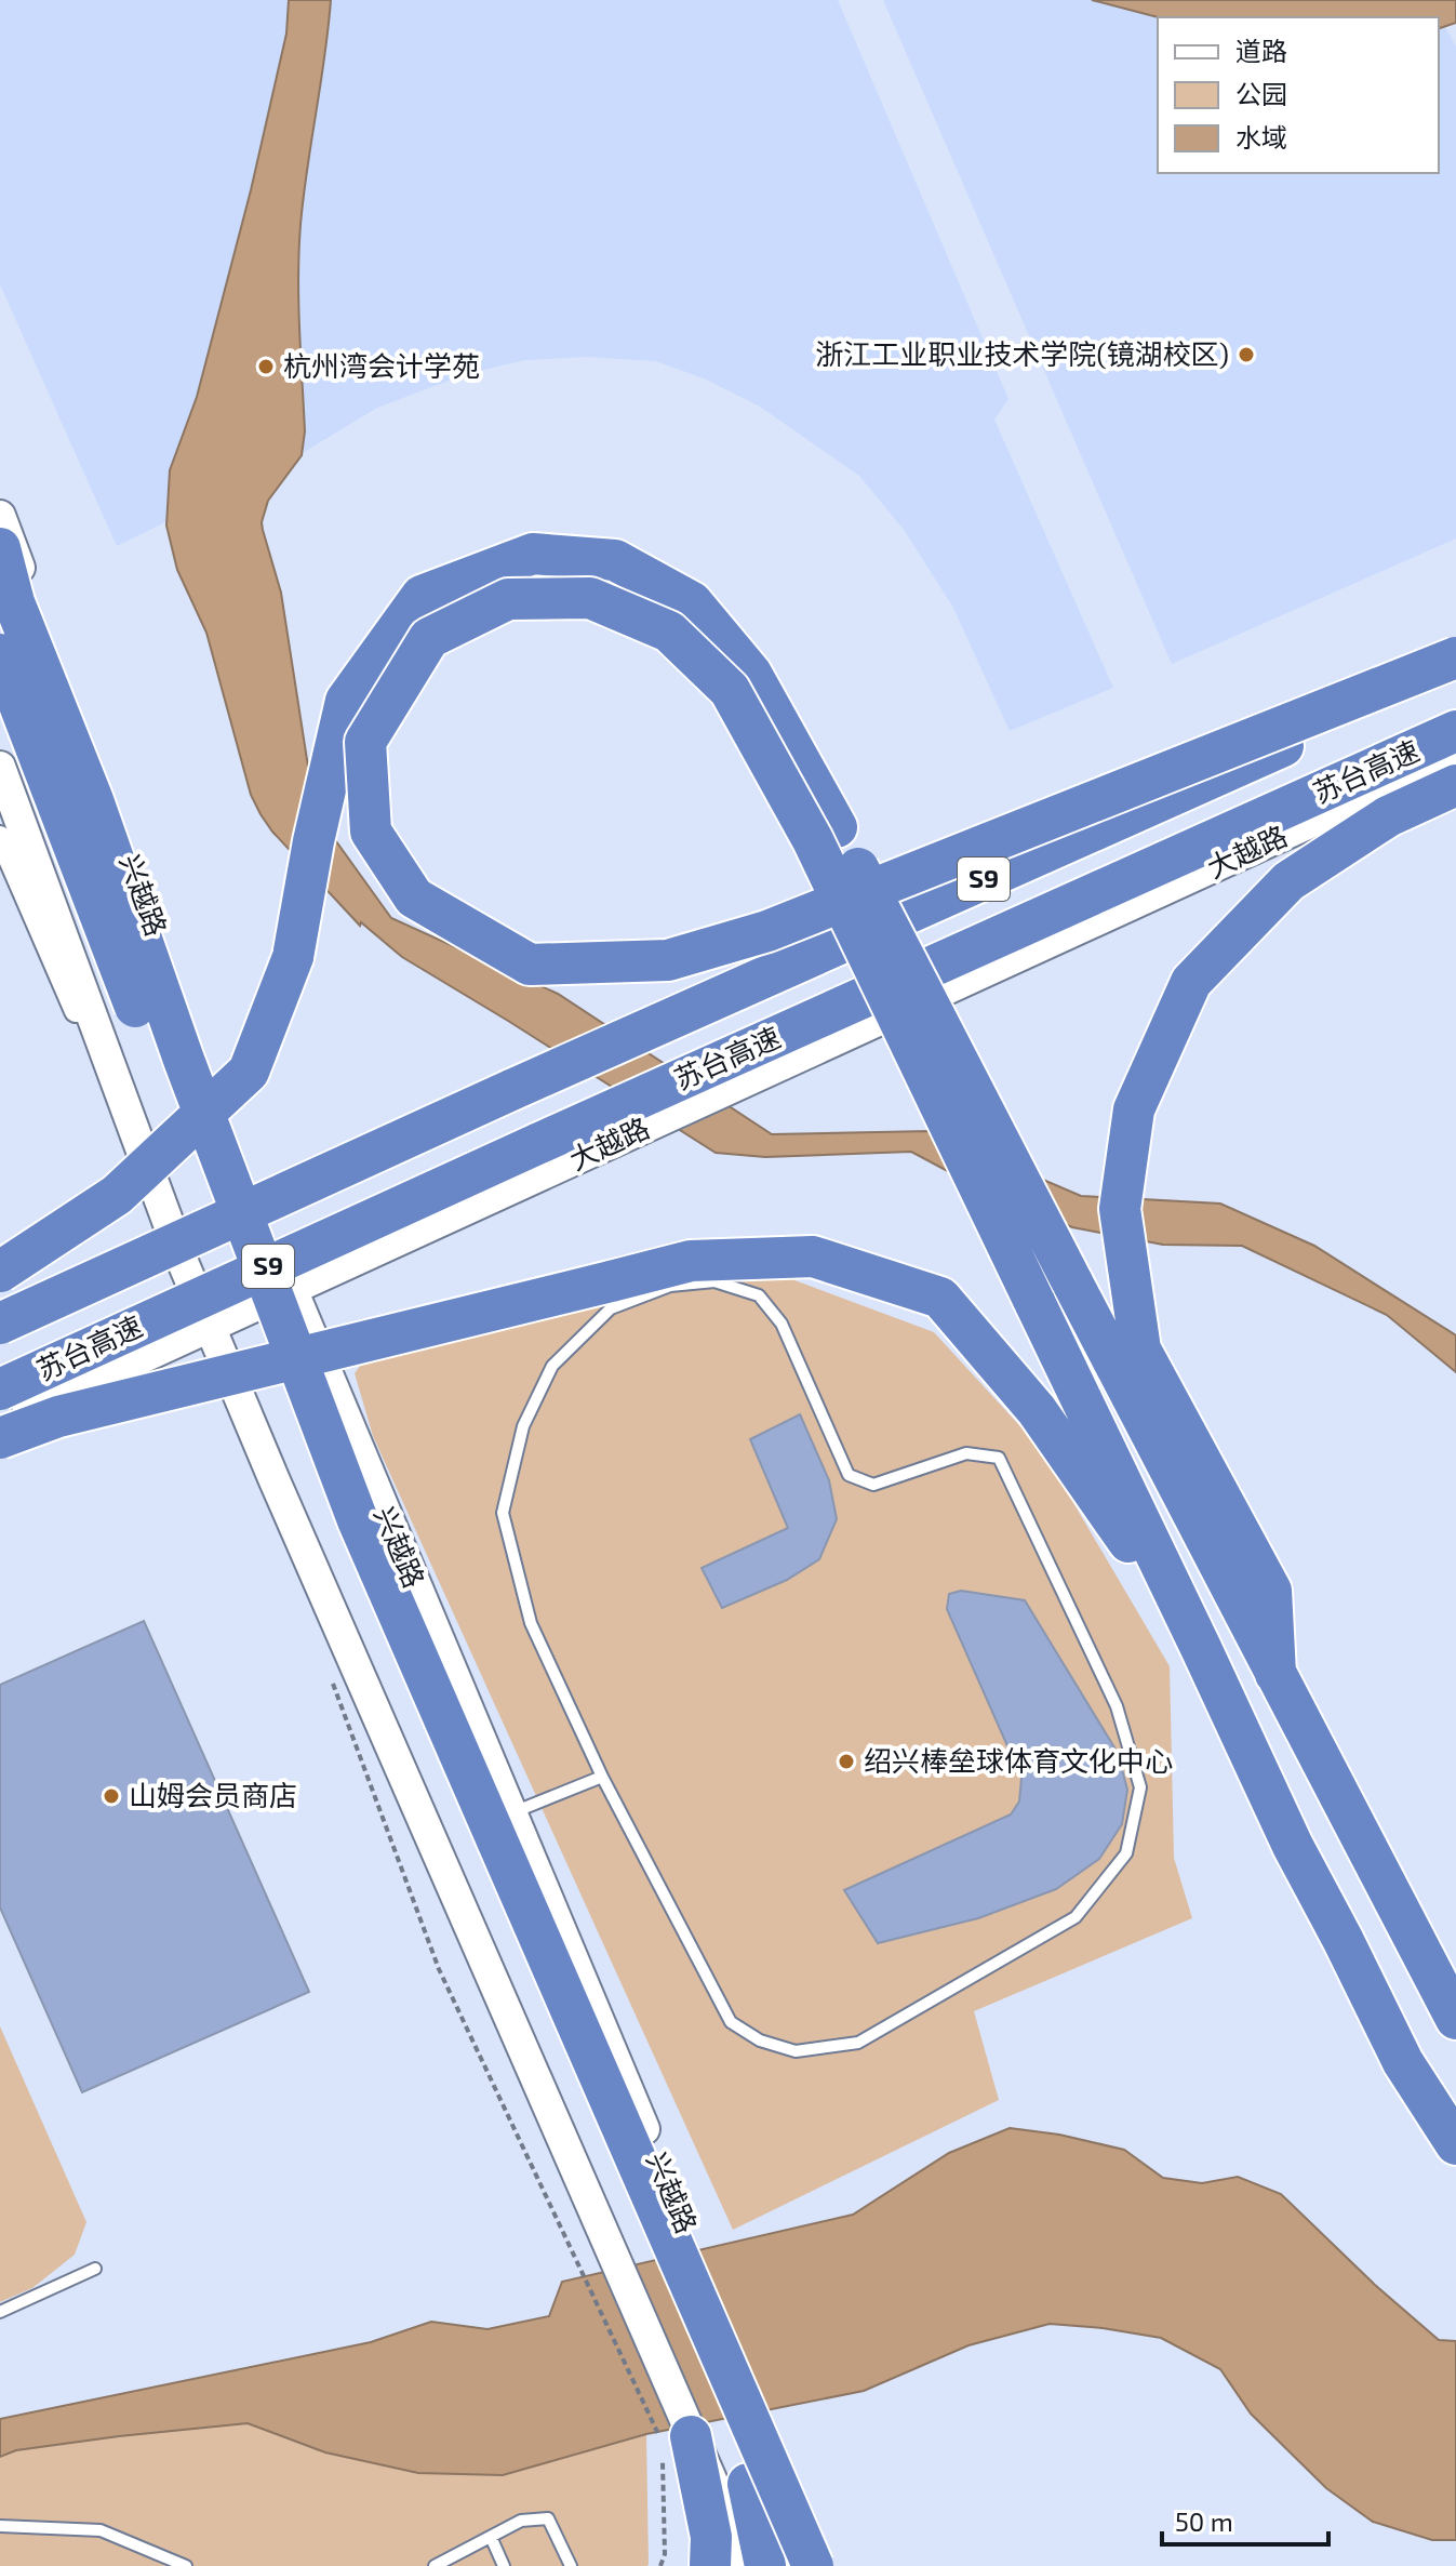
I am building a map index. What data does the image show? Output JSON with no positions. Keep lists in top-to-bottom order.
{
  "streets": {
    "highway": ["苏台高速", "S9"],
    "main road": ["大越路", "兴越路"]
  },
  "crossings": [
    ["大越路", "兴越路"]
  ],
  "places": [
    "浙江工业职业技术学院(镜湖校区)",
    "杭州湾会计学苑",
    "绍兴棒垒球体育文化中心",
    "山姆会员商店"
  ],
  "legend": ["道路", "公园", "水域"],
  "scale_bar": "50 m"
}
